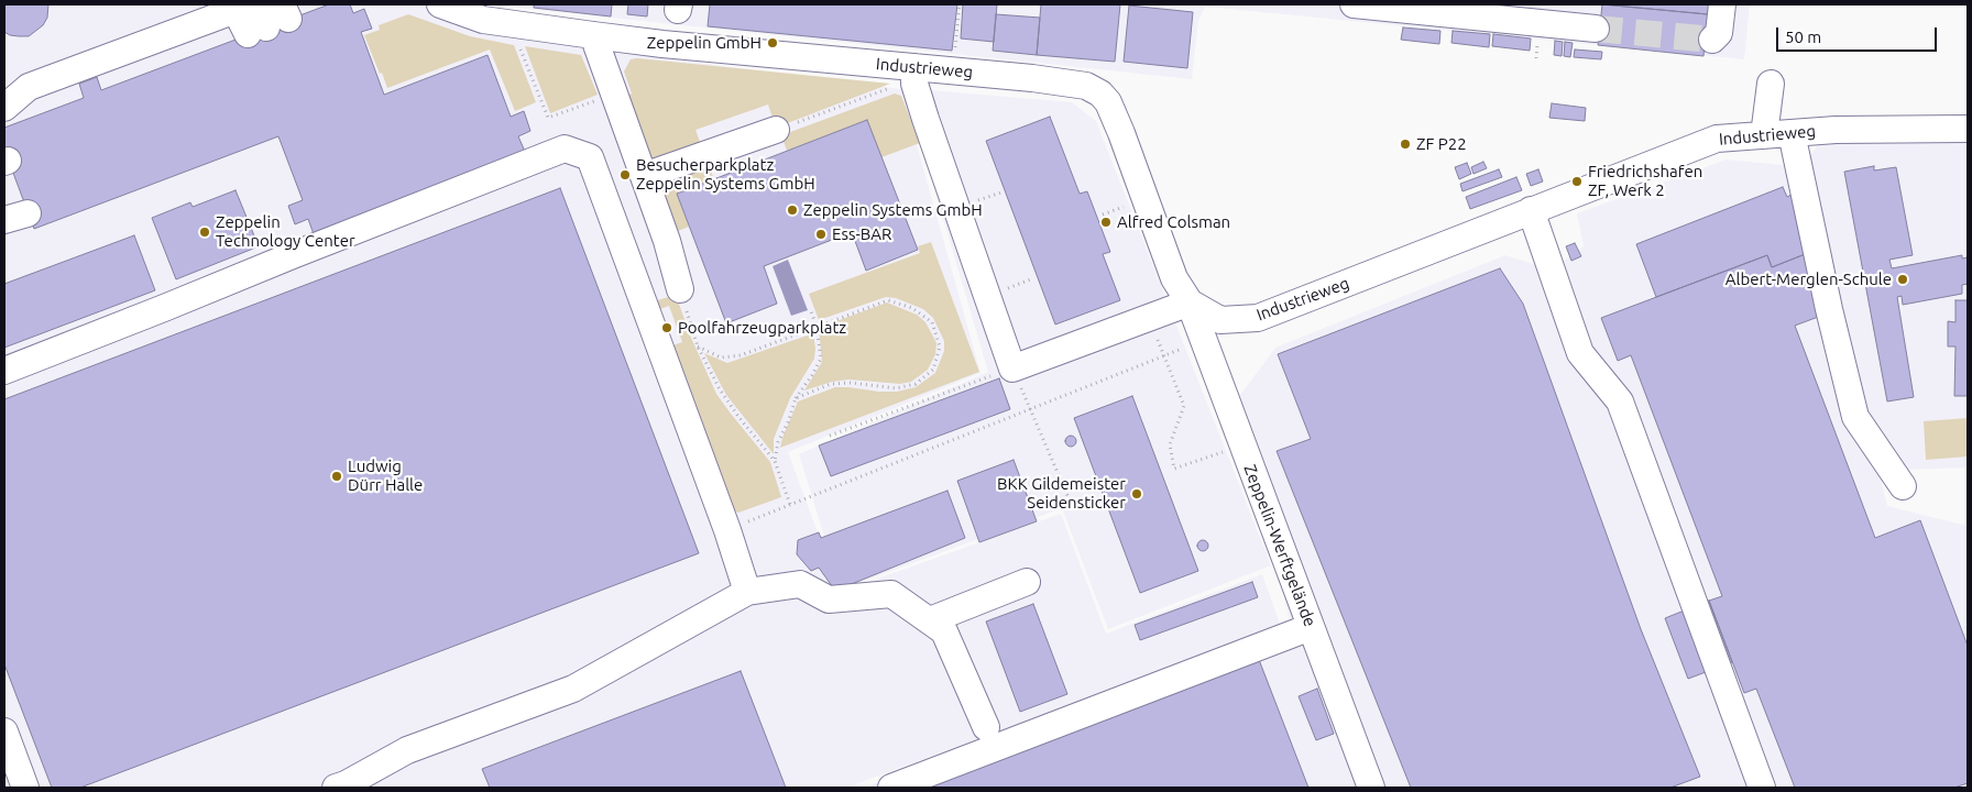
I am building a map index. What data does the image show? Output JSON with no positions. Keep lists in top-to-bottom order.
{
  "streets": {
    "street": ["Industrieweg", "Zeppelin-Werftgelände"]
  },
  "crossings": [
    ["Industrieweg", "Zeppelin-Werftgelände"]
  ],
  "places": [
    "Zeppelin GmbH",
    "ZF P22",
    "Besucherparkplatz Zeppelin Systems GmbH",
    "Friedrichshafen ZF, Werk 2",
    "Zeppelin Systems GmbH",
    "Alfred Colsman",
    "Zeppelin Technology Center",
    "Ess-BAR",
    "Albert-Merglen-Schule",
    "Poolfahrzeugparkplatz",
    "Ludwig Dürr Halle",
    "BKK Gildemeister Seidensticker"
  ],
  "scale_bar": "50 m"
}
